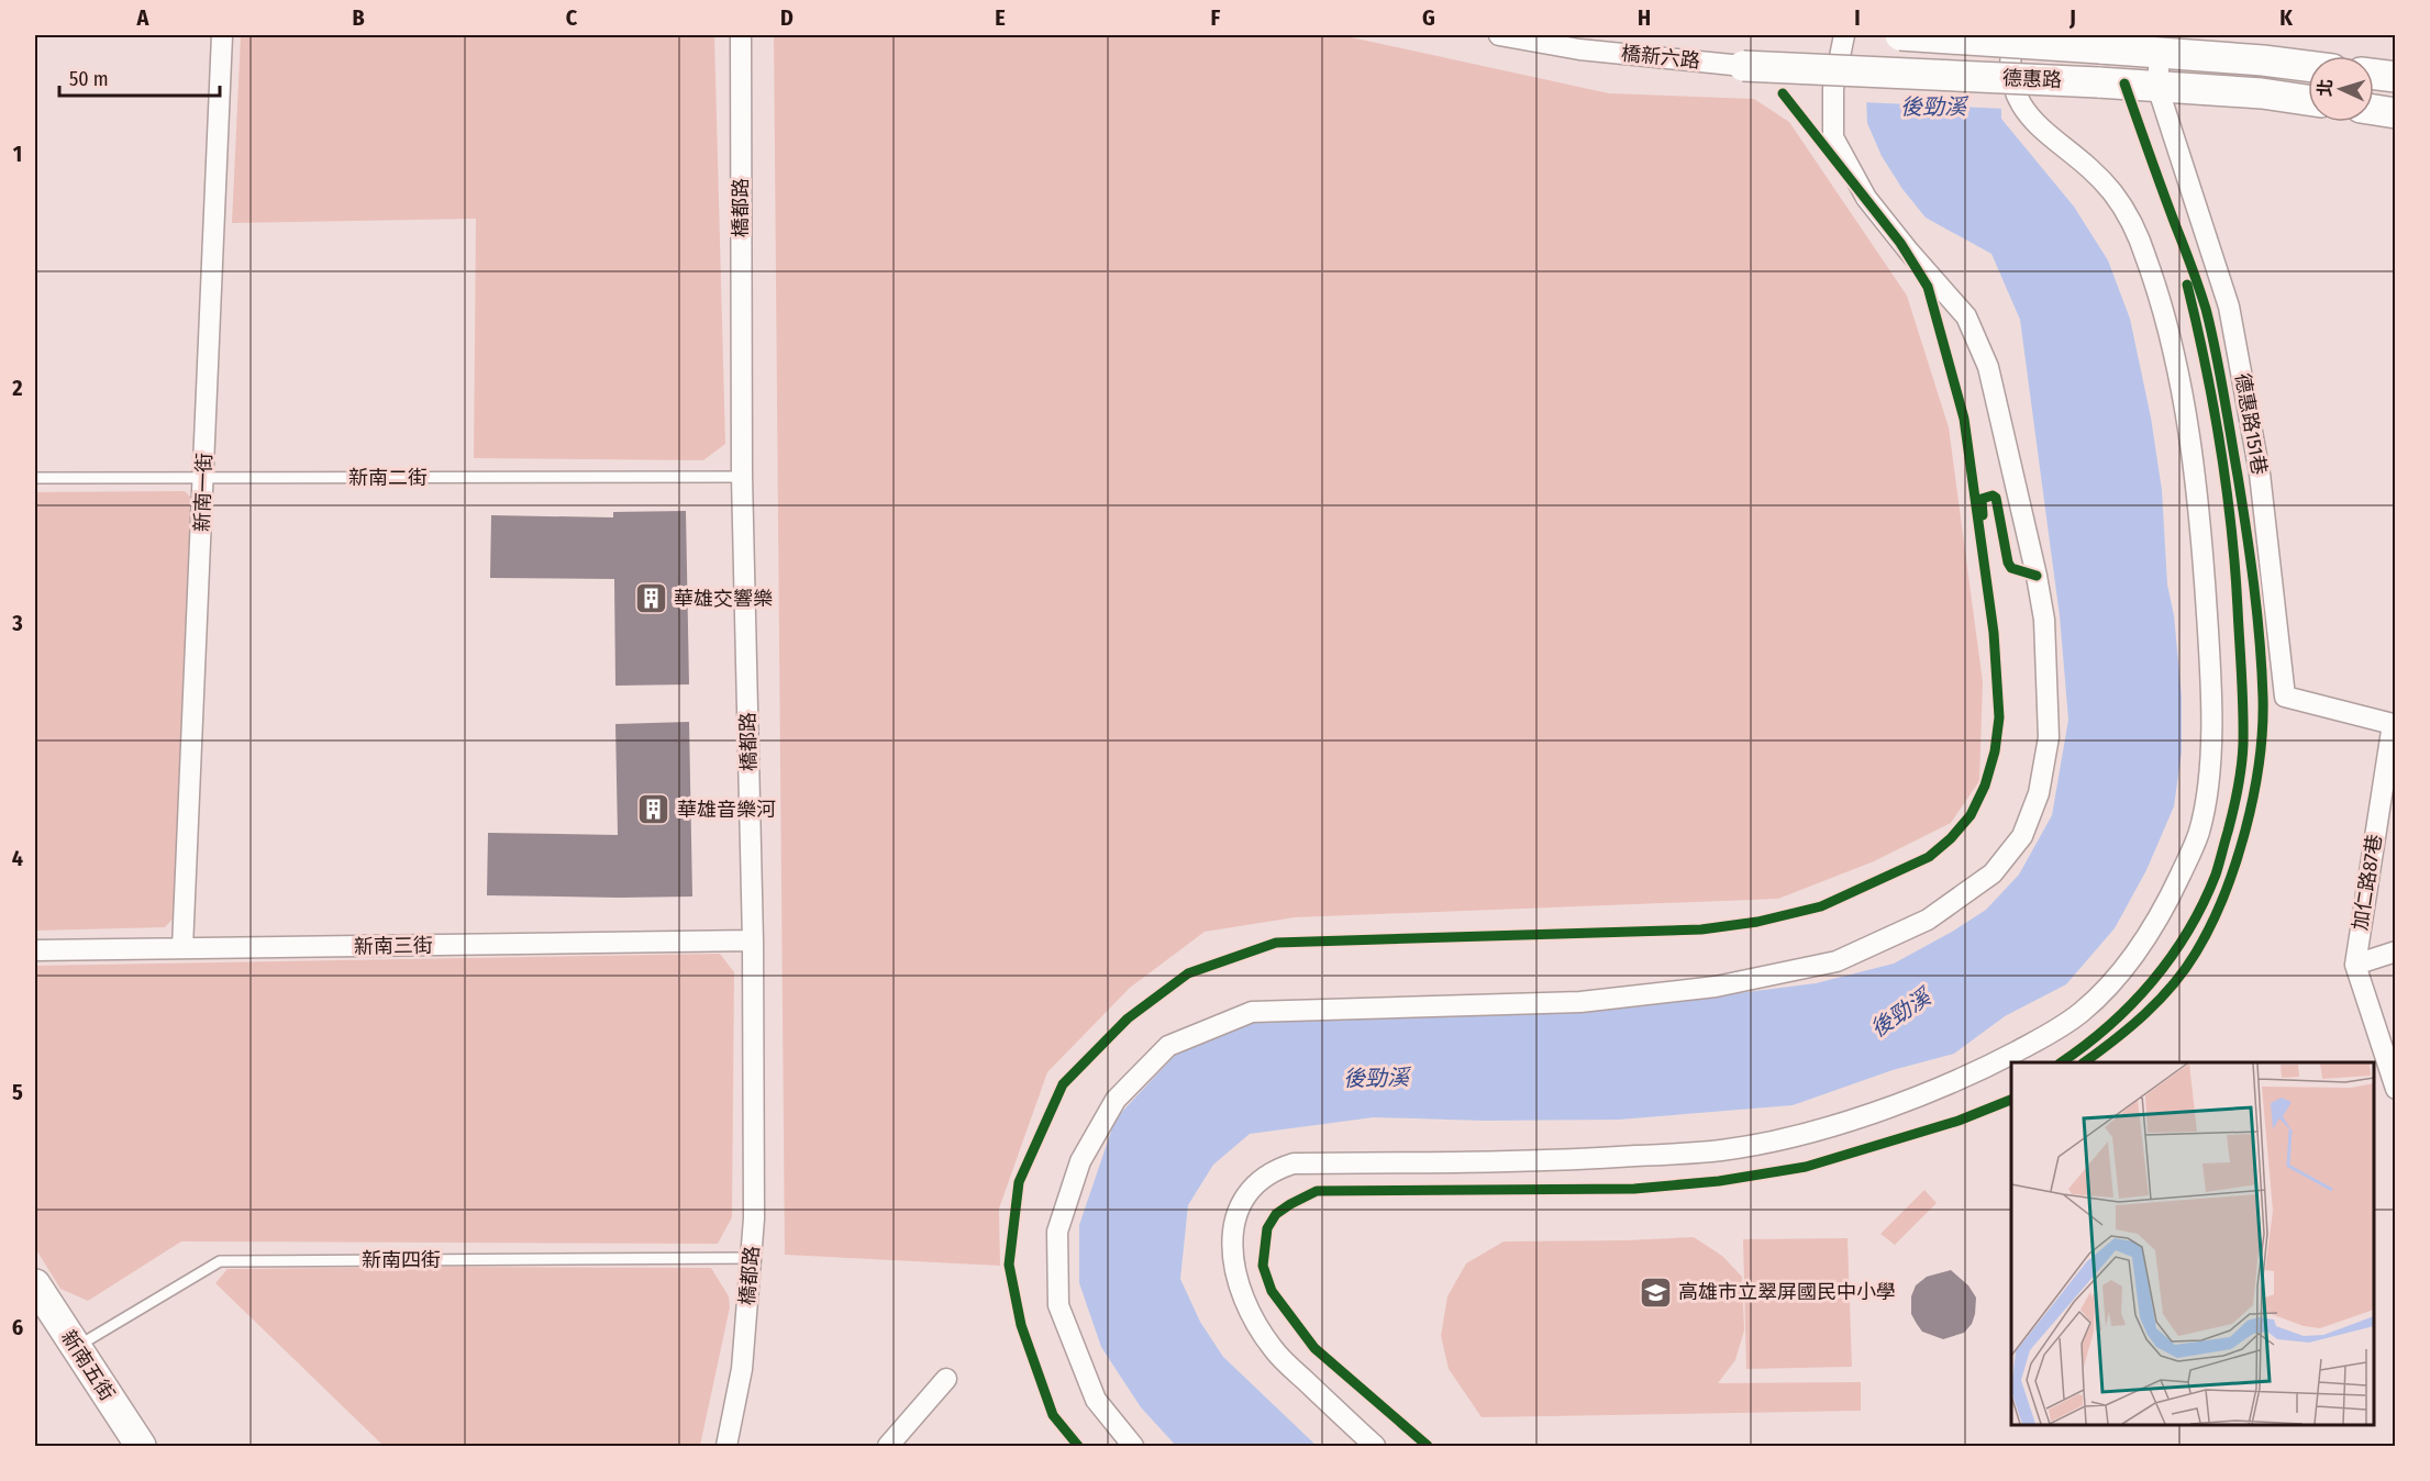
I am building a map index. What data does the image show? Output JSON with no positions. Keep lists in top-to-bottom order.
{
  "streets": {
    "street": [
      "橋新六路",
      "德惠路",
      "橋都路",
      "德惠路151巷",
      "新南一街",
      "加仁路87巷",
      "新南三街",
      "新南五街"
    ],
    "lane": ["新南二街", "新南四街"]
  },
  "crossings": [
    ["橋新六路", "德惠路"],
    ["德惠路", "德惠路151巷"],
    ["橋都路", "新南二街"],
    ["橋都路", "新南三街"],
    ["橋都路", "新南四街"],
    ["德惠路151巷", "加仁路87巷"],
    ["新南二街", "新南一街"],
    ["新南一街", "新南三街"],
    ["新南四街", "新南五街"]
  ],
  "water": ["後勁溪"],
  "places": {
    "building": ["華雄交響樂", "華雄音樂河"],
    "school or university": ["高雄市立翠屏國民中小學"]
  },
  "scale_bar": "50 m",
  "north": "left",
  "grid": {
    "columns": [
      "A",
      "B",
      "C",
      "D",
      "E",
      "F",
      "G",
      "H",
      "I",
      "J",
      "K"
    ],
    "rows": [
      "1",
      "2",
      "3",
      "4",
      "5",
      "6"
    ]
  }
}
